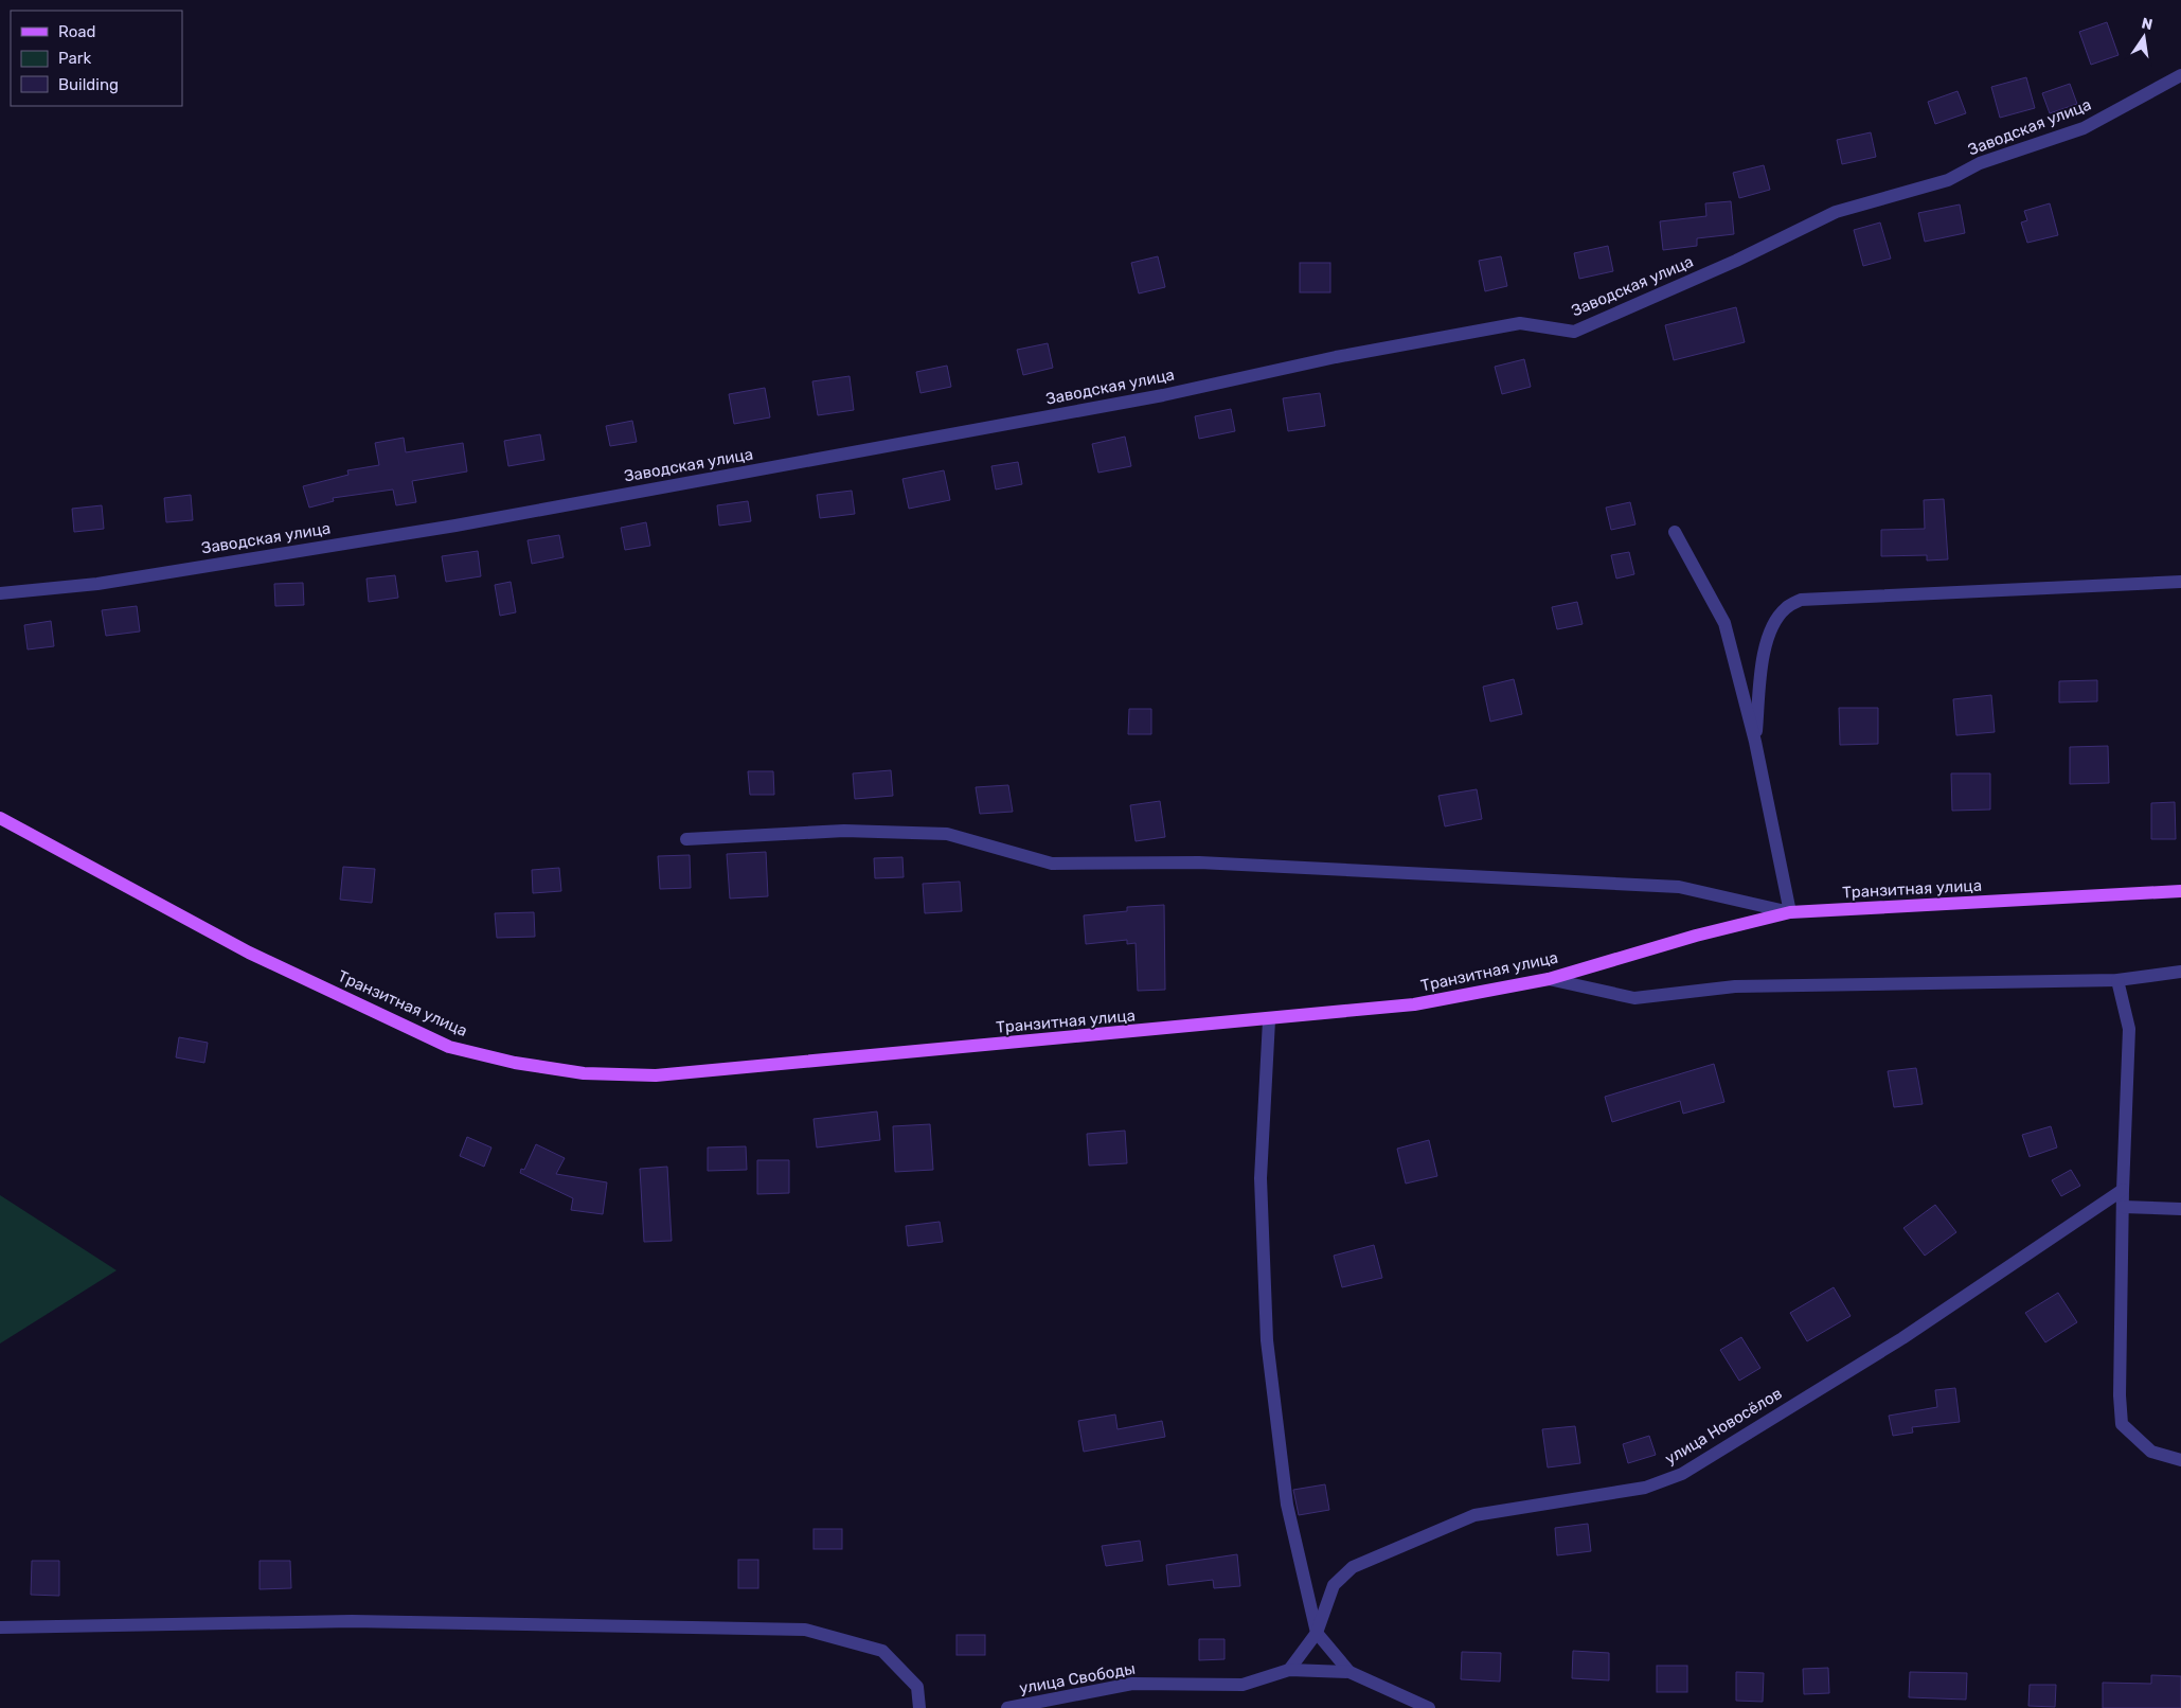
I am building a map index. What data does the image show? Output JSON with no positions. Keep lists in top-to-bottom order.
{
  "streets": {
    "main road": ["Транзитная улица"],
    "street": ["Заводская улица", "улица Новосёлов", "улица Свободы"]
  },
  "crossings": [
    ["улица Новосёлов", "улица Свободы"]
  ],
  "legend": ["Road", "Park", "Building"],
  "north": "top"
}
